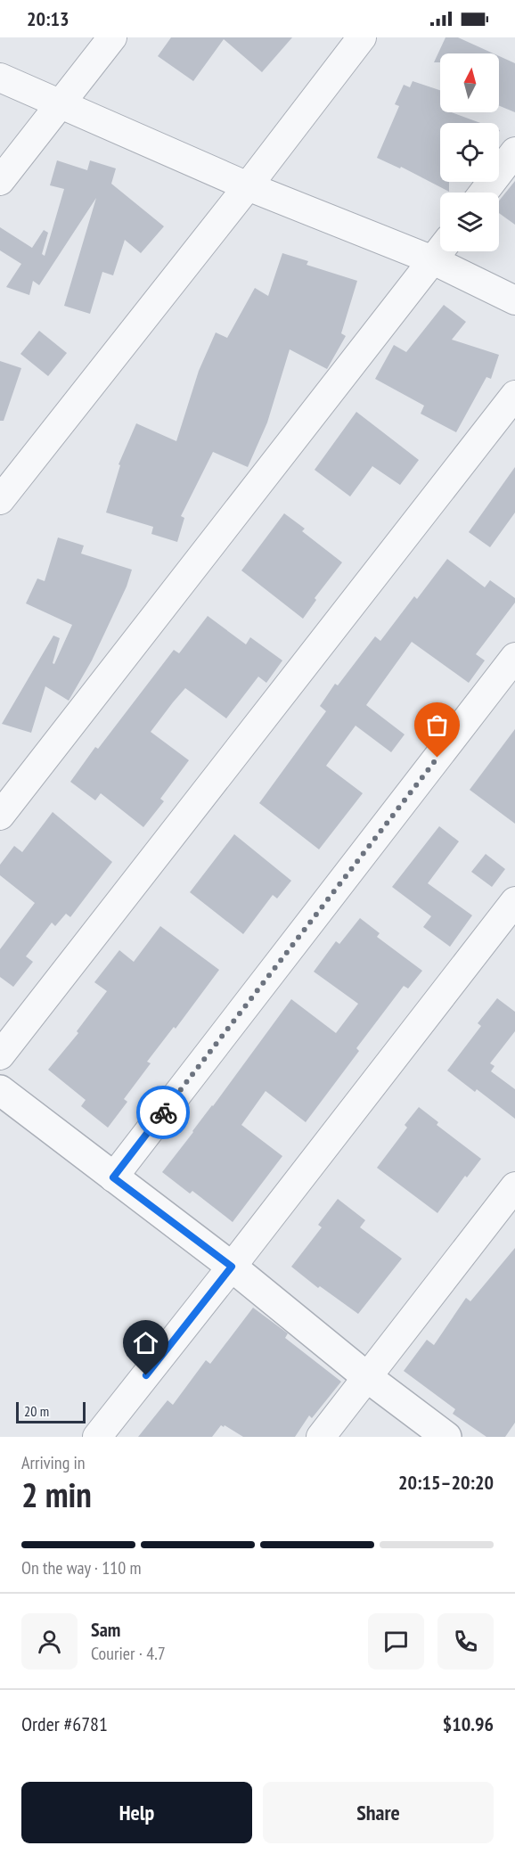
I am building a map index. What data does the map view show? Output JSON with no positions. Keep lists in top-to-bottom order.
{
  "scale_bar": "20 m",
  "north": "top",
  "page": {
    "status": "20:13",
    "scale": "20 m",
    "heading": ["2 min", "Arriving in", "20:15–20:20"],
    "panel": [
      "Sam",
      "Courier · 4.7",
      "Order #6781",
      "$10.96"
    ],
    "bar": "On the way · 110 m",
    "buttons": ["Help", "Share"]
  }
}
